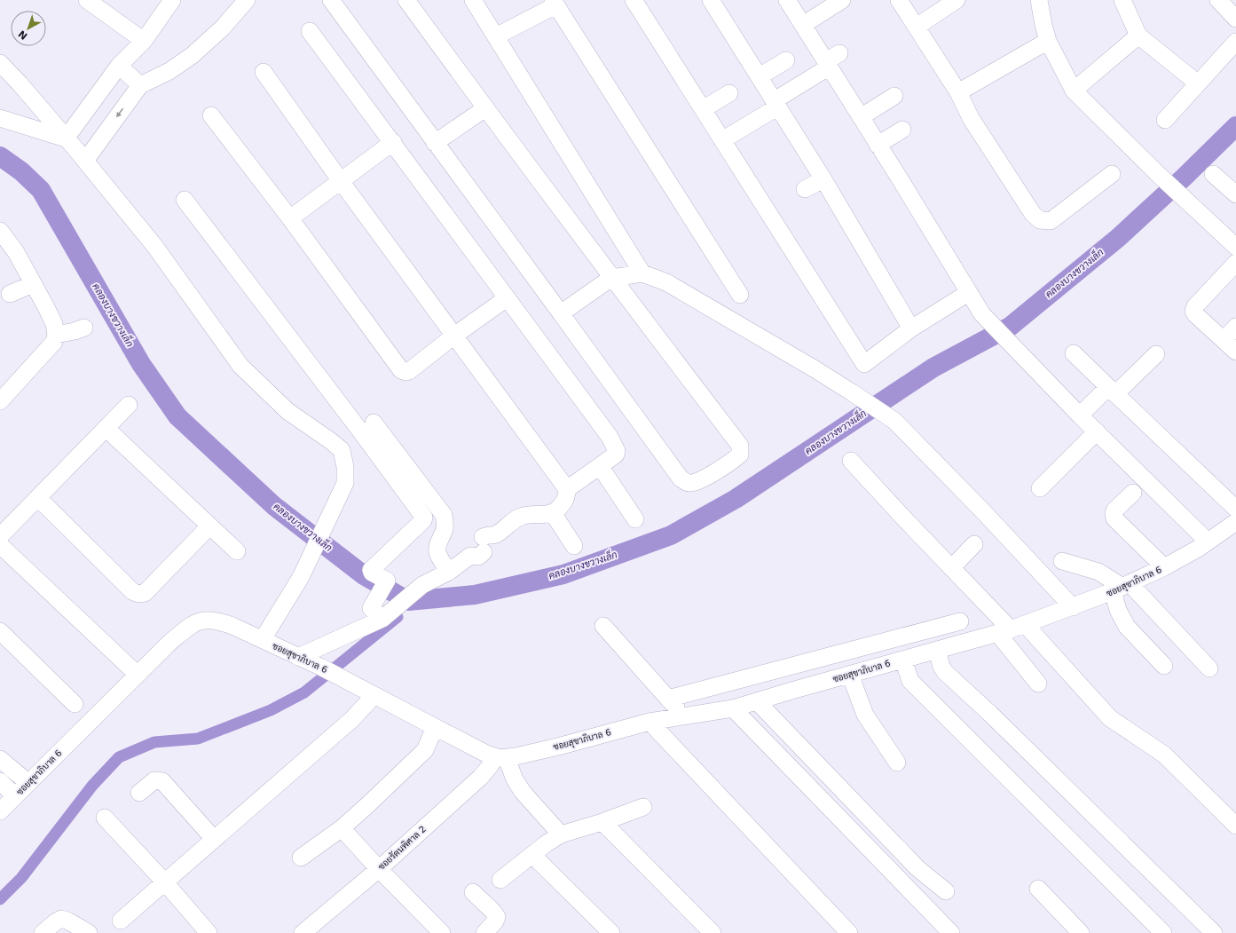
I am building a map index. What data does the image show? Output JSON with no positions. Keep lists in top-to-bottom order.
{
  "streets": {
    "street": ["ซอยสุขาภิบาล 6", "ซอยรัตนพิศาล 2"]
  },
  "crossings": [
    ["ซอยสุขาภิบาล 6", "ซอยรัตนพิศาล 2"]
  ],
  "water": ["คลองบางขวางเล็ก"],
  "north": "bottom left"
}
